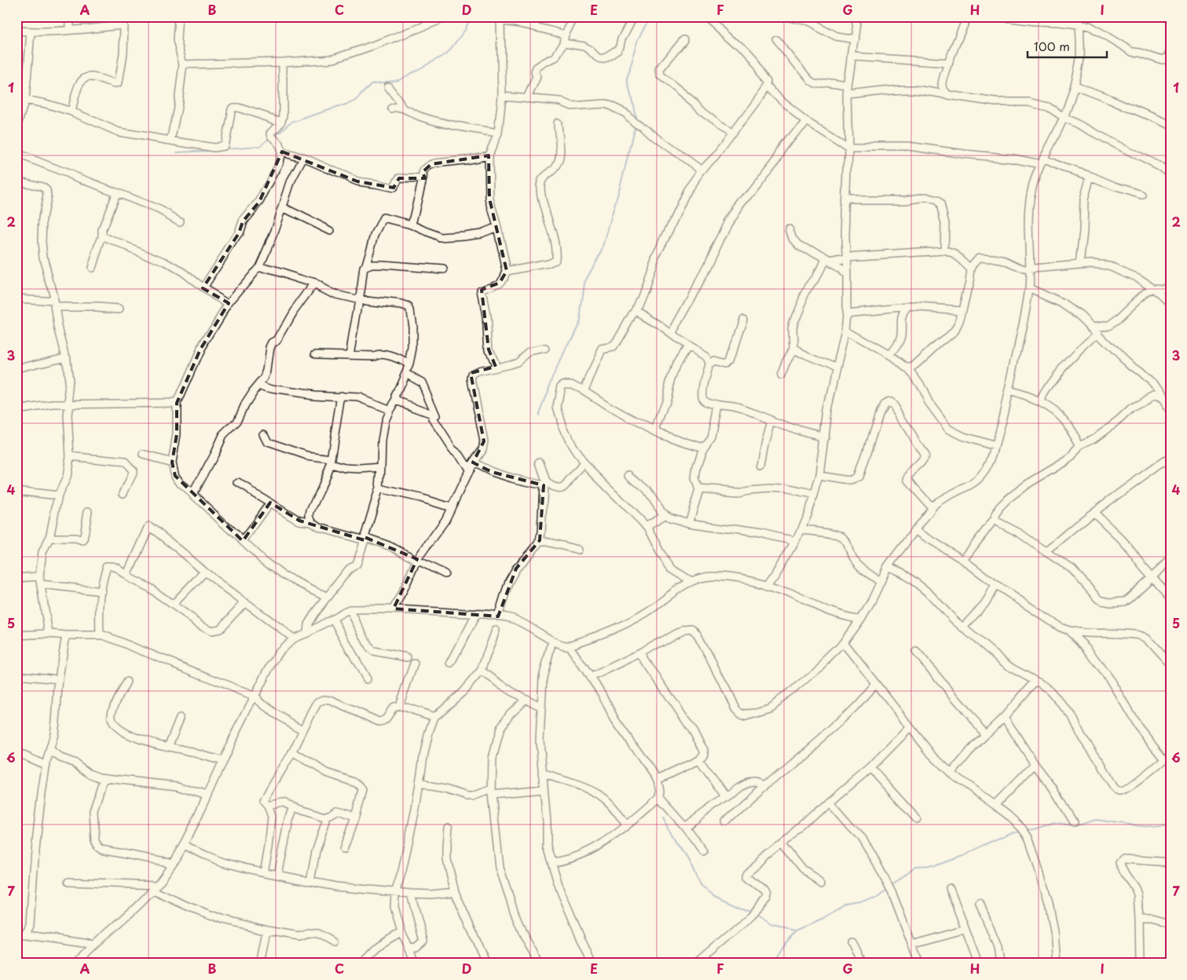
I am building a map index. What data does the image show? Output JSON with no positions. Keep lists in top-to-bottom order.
{
  "scale_bar": "100 m",
  "grid": {
    "columns": [
      "A",
      "B",
      "C",
      "D",
      "E",
      "F",
      "G",
      "H",
      "I"
    ],
    "rows": [
      "1",
      "2",
      "3",
      "4",
      "5",
      "6",
      "7"
    ]
  }
}
